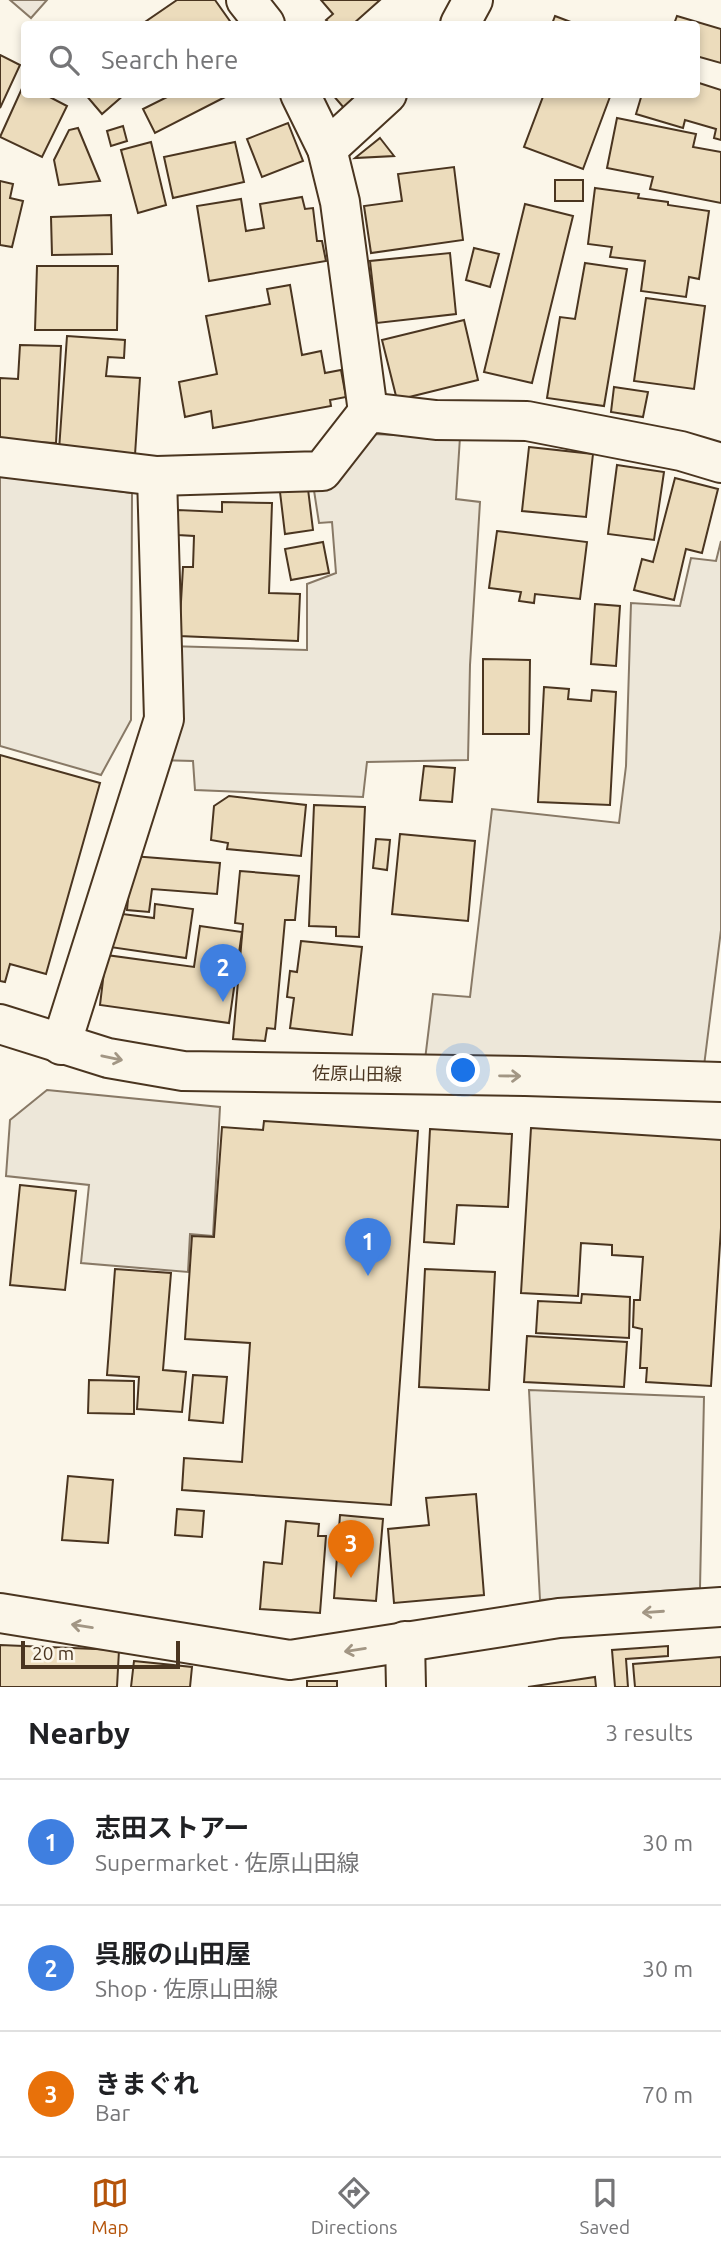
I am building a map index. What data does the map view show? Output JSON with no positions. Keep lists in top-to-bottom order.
{
  "streets": {
    "street": ["佐原山田線"]
  },
  "one_way": ["佐原山田線"],
  "scale_bar": "20 m",
  "page": {
    "search": "Search here",
    "pins": ["2", "1", "3"],
    "scale": "20 m",
    "heading": ["Nearby", "3 results"],
    "list": [
      {
        "mark": "1",
        "name": "志田ストアー",
        "note": "Supermarket · 佐原山田線",
        "value": "30 m"
      },
      {
        "mark": "2",
        "name": "呉服の山田屋",
        "note": "Shop · 佐原山田線",
        "value": "30 m"
      },
      {
        "mark": "3",
        "name": "きまぐれ",
        "note": "Bar",
        "value": "70 m"
      }
    ],
    "nav": ["Map", "Directions", "Saved"]
  }
}
